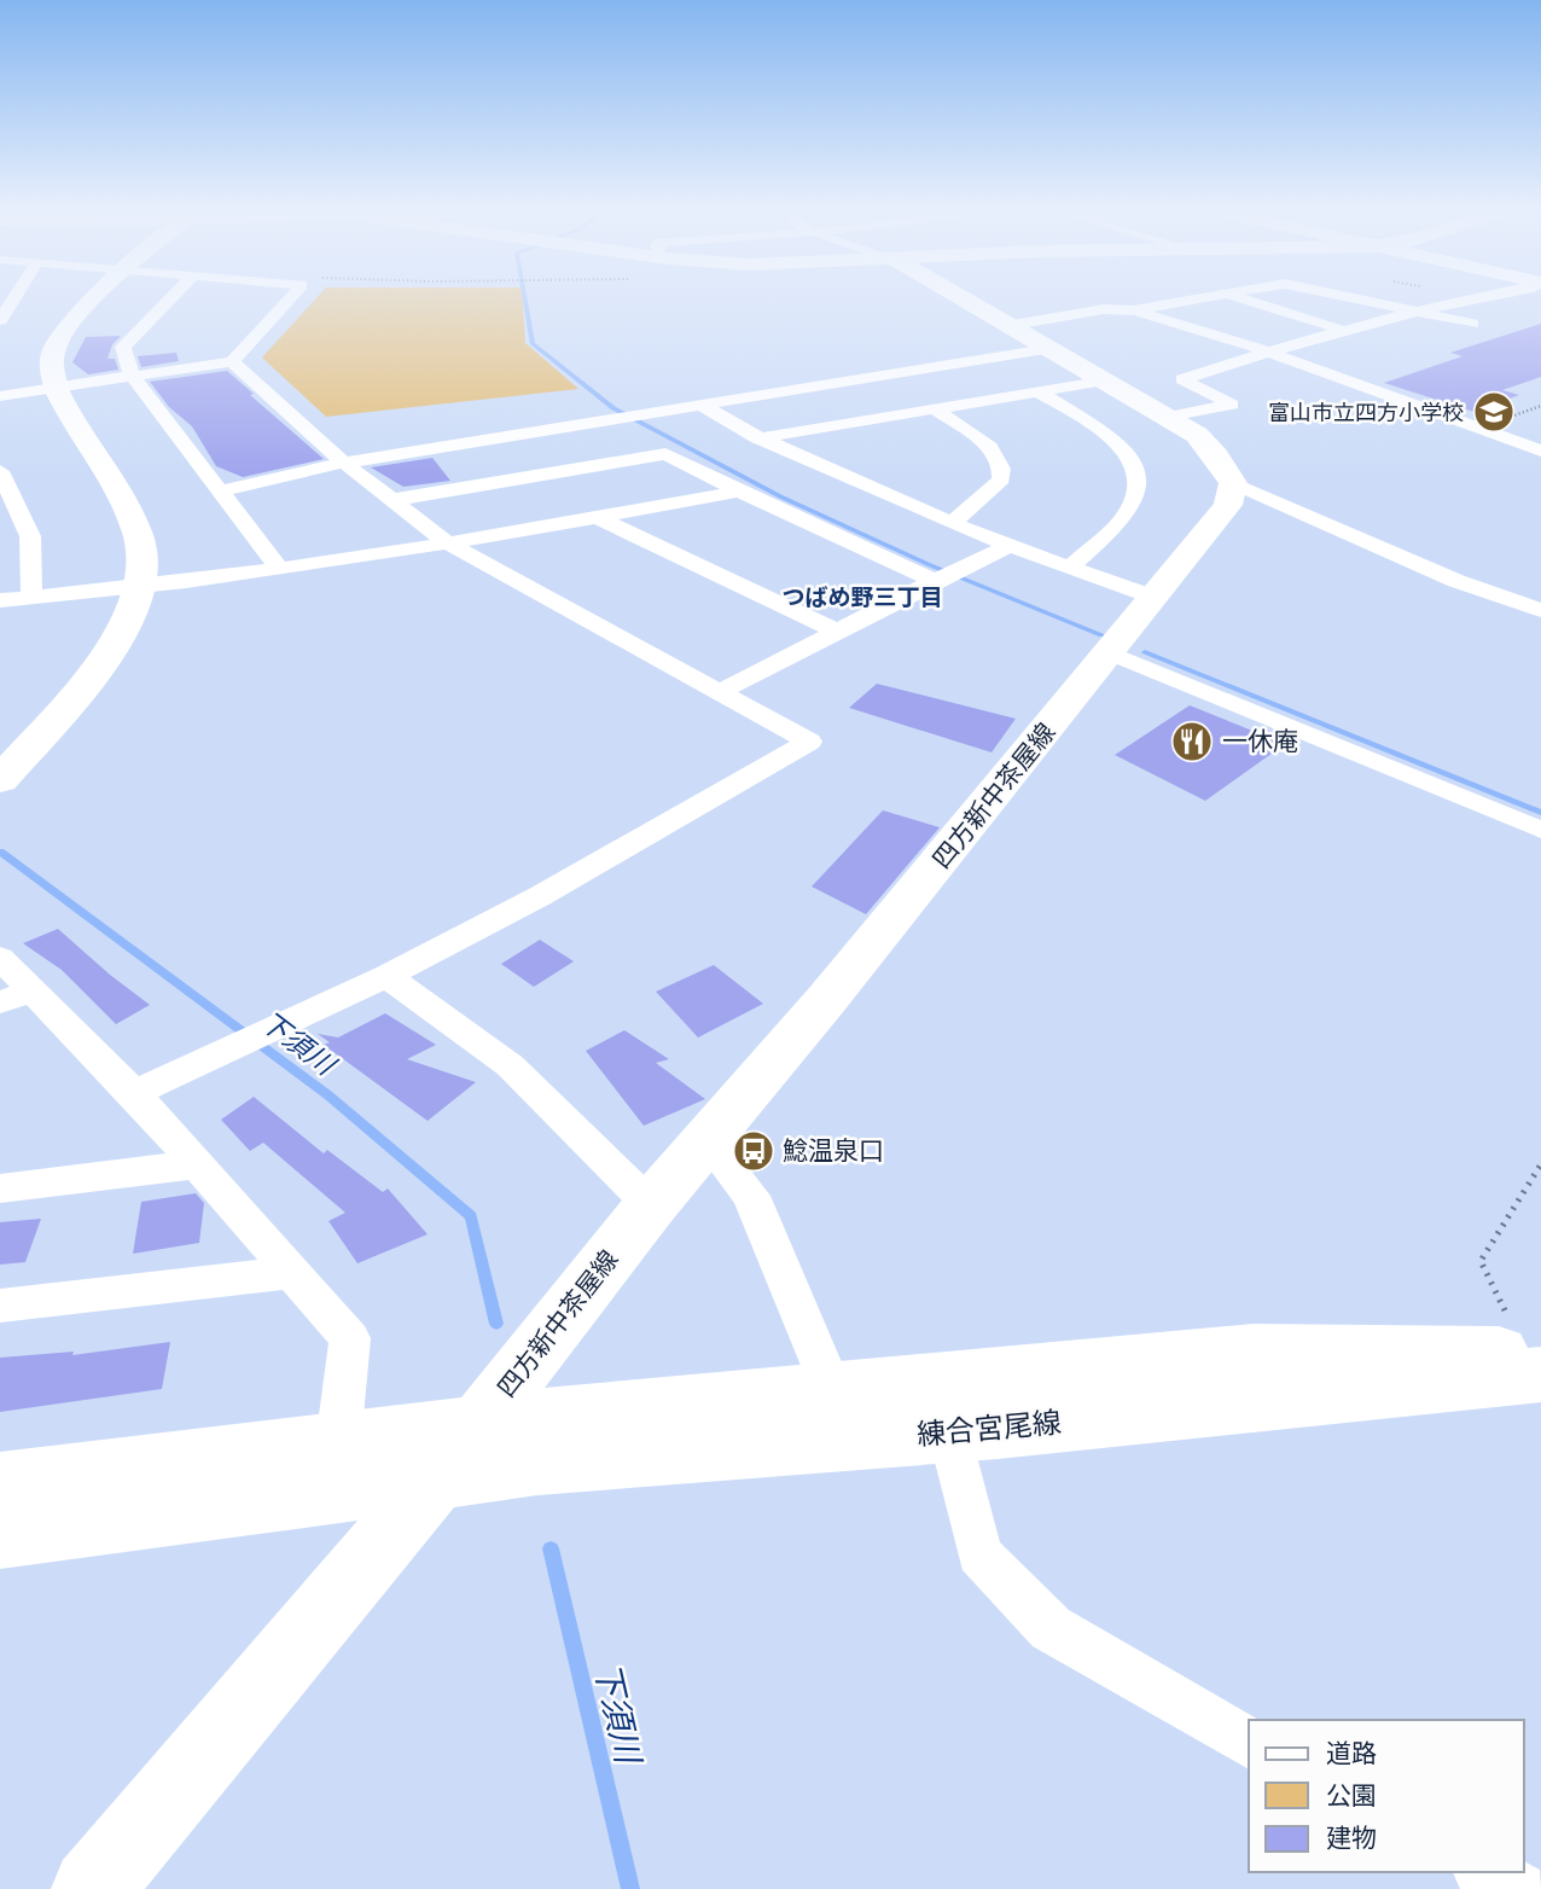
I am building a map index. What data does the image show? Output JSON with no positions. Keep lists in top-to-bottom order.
{
  "streets": {
    "main road": ["四方新中茶屋線", "練合宮尾線"]
  },
  "crossings": [
    ["四方新中茶屋線", "練合宮尾線"]
  ],
  "districts": ["つばめ野三丁目"],
  "water": ["下須川"],
  "places": {
    "school or university": ["富山市立四方小学校"],
    "restaurant": ["一休庵"],
    "bus stop": ["鯰温泉口"]
  },
  "legend": ["道路", "公園", "建物"]
}
